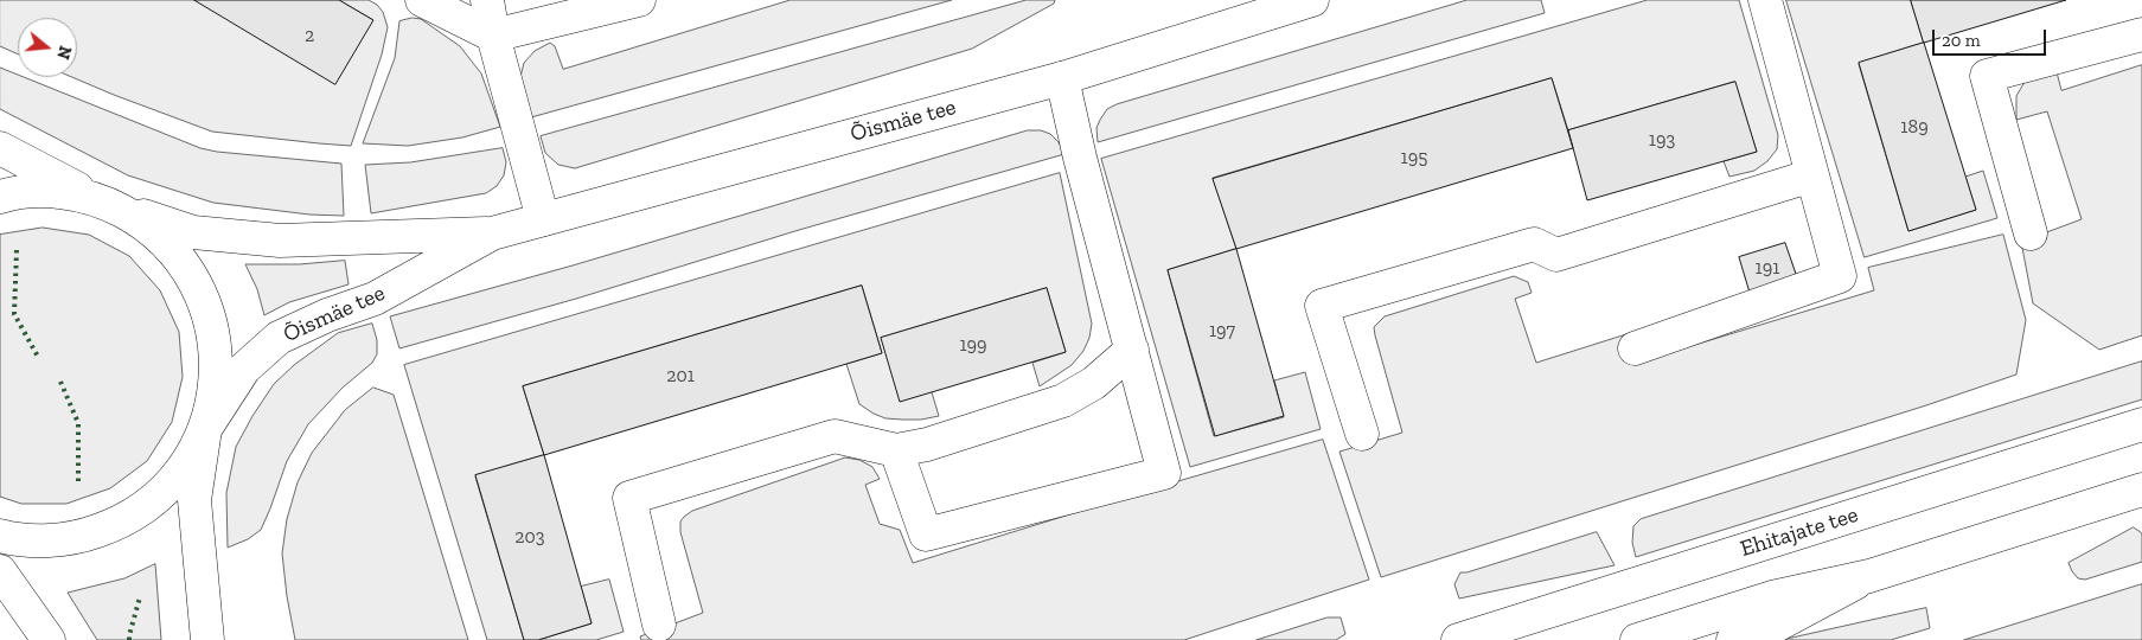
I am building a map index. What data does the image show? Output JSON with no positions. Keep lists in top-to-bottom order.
{
  "streets": {
    "main road": ["Õismäe tee", "Ehitajate tee"]
  },
  "house_numbers": [
    "2",
    "189",
    "193",
    "195",
    "191",
    "197",
    "199",
    "201",
    "203"
  ],
  "scale_bar": "20 m",
  "north": "right"
}
